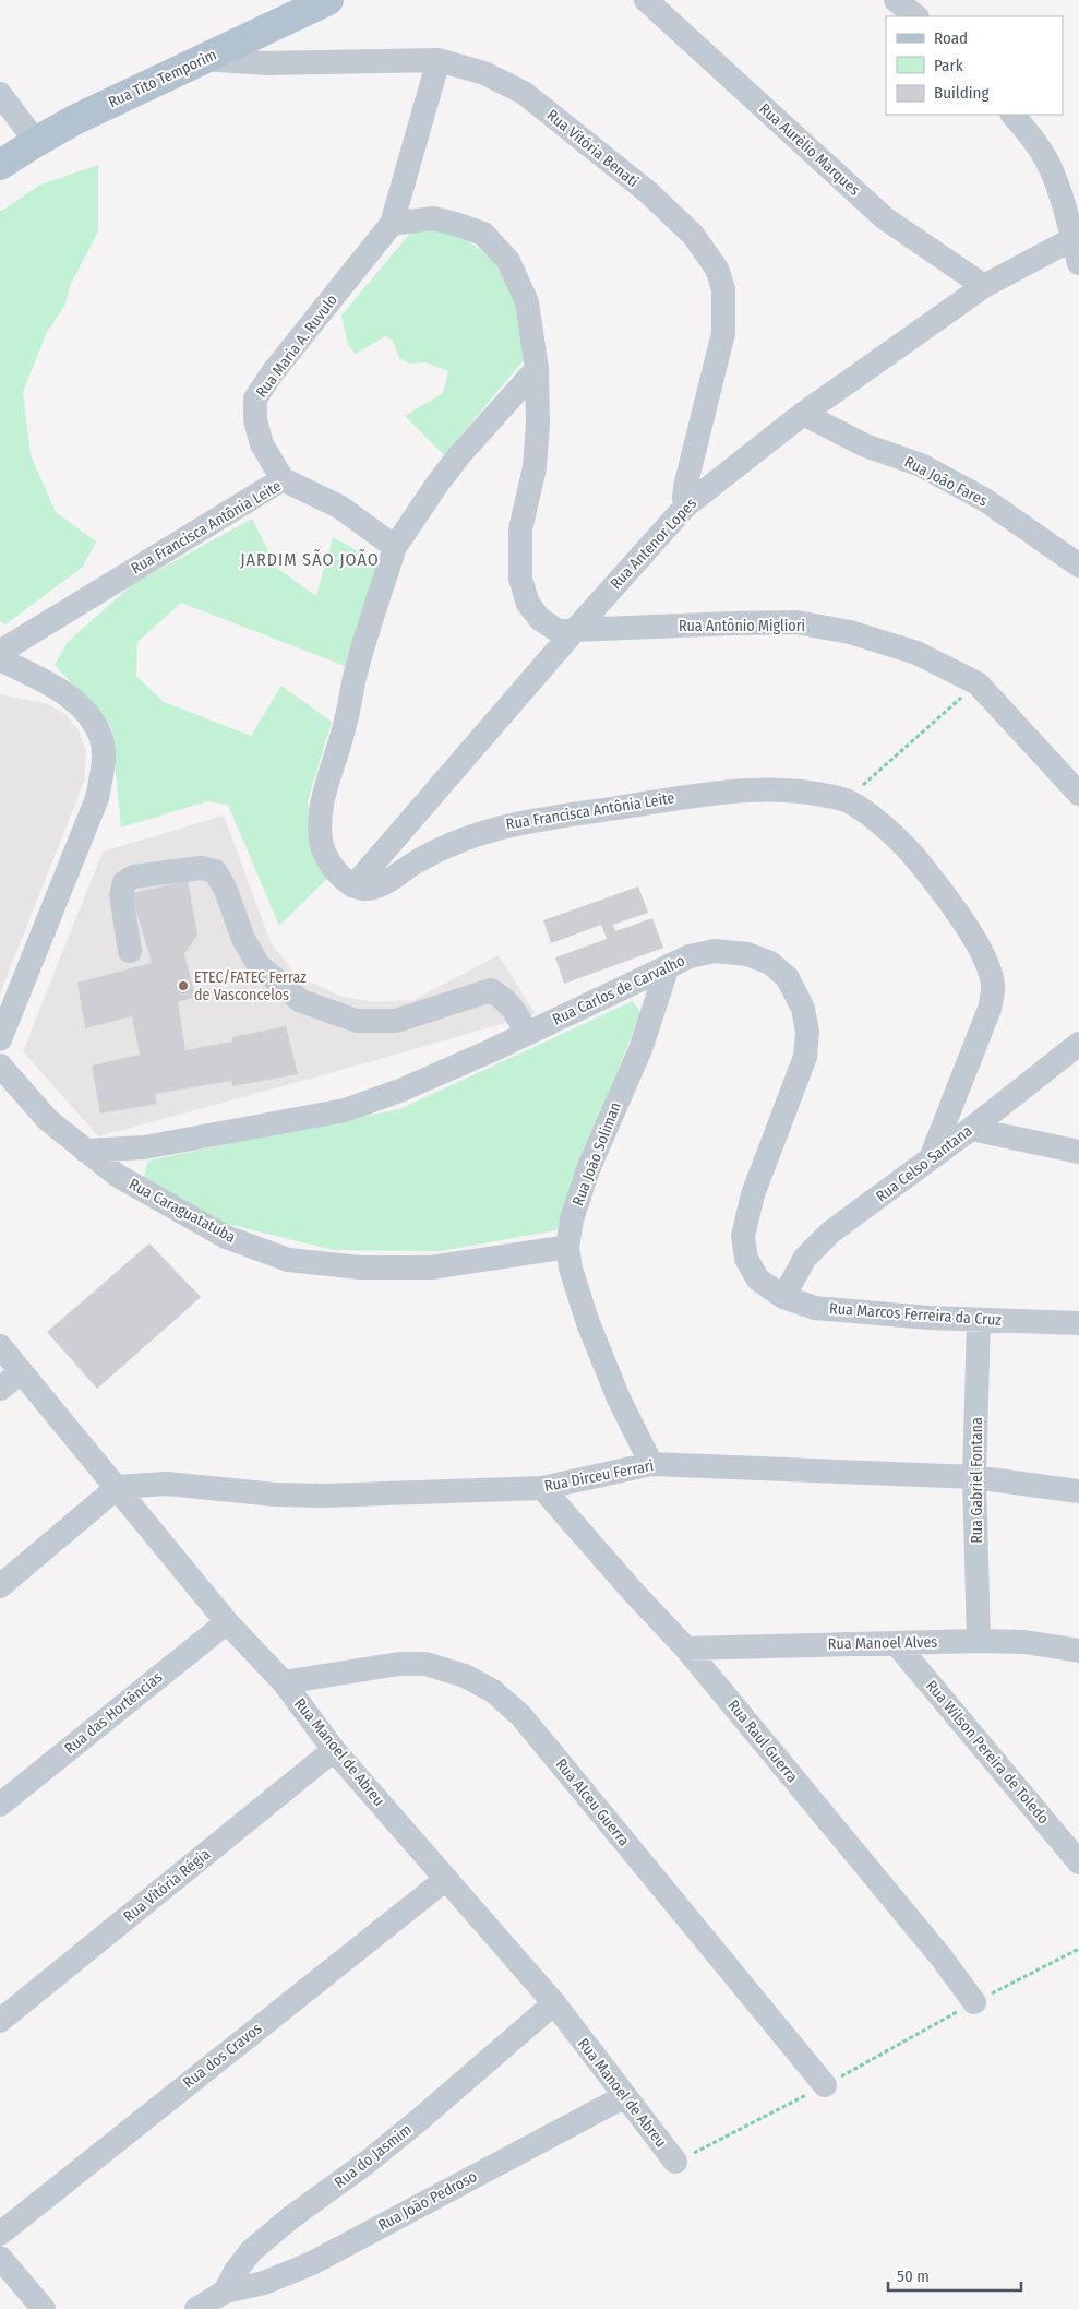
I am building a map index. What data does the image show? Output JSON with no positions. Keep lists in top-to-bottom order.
{
  "streets": {
    "main road": ["Rua Tito Temporim"],
    "street": [
      "Rua Vitória Benati",
      "Rua Aurèlio Marques",
      "Rua Maria A. Ruvulo",
      "Rua João Fares",
      "Rua Francisca Antônia Leite",
      "Rua Antenor Lopes",
      "Rua Antônio Migliori",
      "Rua Carlos de Carvalho",
      "Rua João Soliman",
      "Rua Celso Santana",
      "Rua Caraguatatuba",
      "Rua Marcos Ferreira da Cruz",
      "Rua Dirceu Ferrari",
      "Rua Gabriel Fontana",
      "Rua Manoel Alves",
      "Rua das Hortências",
      "Rua Raul Guerra",
      "Rua Manoel de Abreu",
      "Rua Wilson Pereira de Toledo",
      "Rua Alceu Guerra",
      "Rua Vitória Régia",
      "Rua dos Cravos",
      "Rua do Jasmim",
      "Rua João Pedroso"
    ]
  },
  "crossings": [
    ["Rua Tito Temporim", "Rua Vitória Benati"],
    ["Rua Vitória Benati", "Rua Antenor Lopes"],
    ["Rua Aurèlio Marques", "Rua Antenor Lopes"],
    ["Rua Maria A. Ruvulo", "Rua Francisca Antônia Leite"],
    ["Rua Maria A. Ruvulo", "Rua Antônio Migliori"],
    ["Rua João Fares", "Rua Antenor Lopes"],
    ["Rua Francisca Antônia Leite", "Rua Antenor Lopes"],
    ["Rua Francisca Antônia Leite", "Rua Celso Santana"],
    ["Rua Antenor Lopes", "Rua Antônio Migliori"],
    ["Rua Carlos de Carvalho", "Rua João Soliman"],
    ["Rua Carlos de Carvalho", "Rua Caraguatatuba"],
    ["Rua Carlos de Carvalho", "Rua Marcos Ferreira da Cruz"],
    ["Rua João Soliman", "Rua Caraguatatuba"],
    ["Rua João Soliman", "Rua Dirceu Ferrari"],
    ["Rua Celso Santana", "Rua Marcos Ferreira da Cruz"],
    ["Rua Marcos Ferreira da Cruz", "Rua Gabriel Fontana"],
    ["Rua Dirceu Ferrari", "Rua Gabriel Fontana"],
    ["Rua Dirceu Ferrari", "Rua Raul Guerra"],
    ["Rua Dirceu Ferrari", "Rua Manoel de Abreu"],
    ["Rua Gabriel Fontana", "Rua Manoel Alves"],
    ["Rua Manoel Alves", "Rua Raul Guerra"],
    ["Rua Manoel Alves", "Rua Wilson Pereira de Toledo"],
    ["Rua das Hortências", "Rua Manoel de Abreu"],
    ["Rua Manoel de Abreu", "Rua Alceu Guerra"],
    ["Rua Manoel de Abreu", "Rua Vitória Régia"],
    ["Rua Manoel de Abreu", "Rua dos Cravos"],
    ["Rua Manoel de Abreu", "Rua do Jasmim"],
    ["Rua Manoel de Abreu", "Rua João Pedroso"],
    ["Rua do Jasmim", "Rua João Pedroso"]
  ],
  "districts": ["JARDIM SÃO JOÃO"],
  "places": ["ETEC/FATEC Ferraz de Vasconcelos"],
  "legend": ["Road", "Park", "Building"],
  "scale_bar": "50 m"
}
